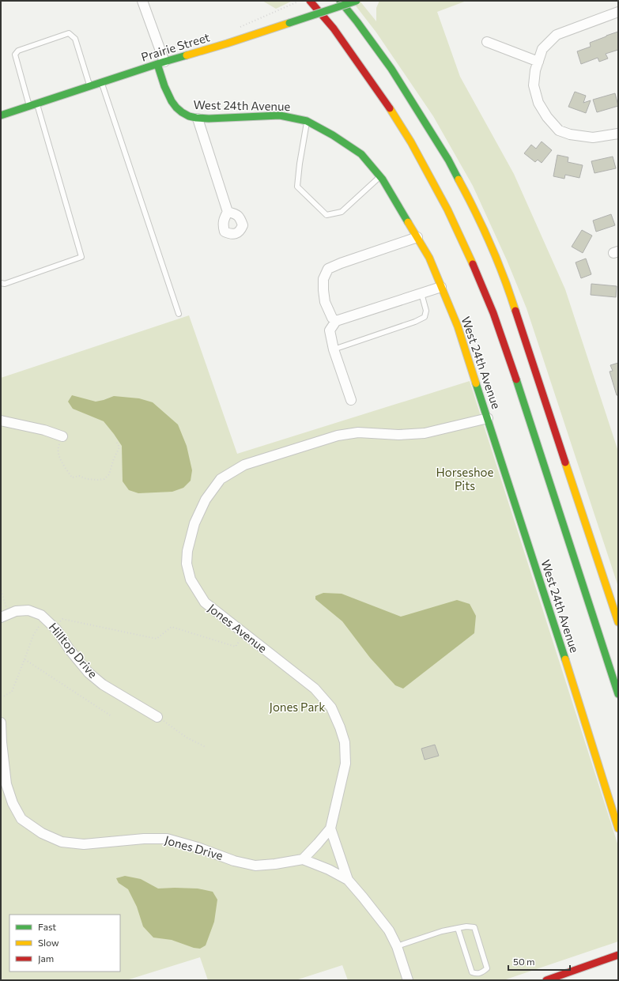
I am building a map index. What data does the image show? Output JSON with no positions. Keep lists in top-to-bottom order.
{
  "streets": {
    "main road": ["Prairie Street", "West 24th Avenue"],
    "street": ["Jones Avenue", "Hilltop Drive", "Jones Drive"]
  },
  "crossings": [
    ["Prairie Street", "West 24th Avenue"],
    ["West 24th Avenue", "Jones Avenue"]
  ],
  "parks": ["Horseshoe Pits", "Jones Park"],
  "legend": ["Fast", "Slow", "Jam"],
  "scale_bar": "50 m"
}
